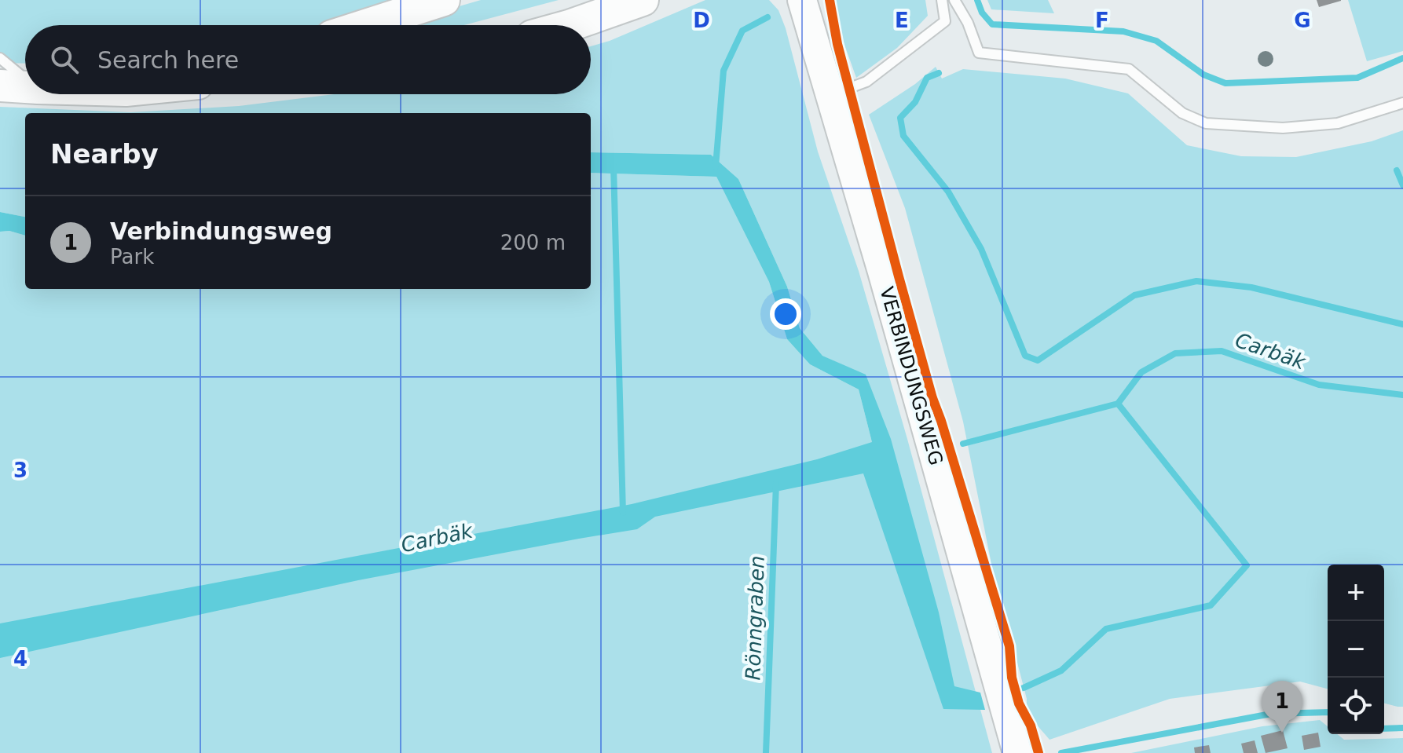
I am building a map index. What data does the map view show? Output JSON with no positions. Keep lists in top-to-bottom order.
{
  "streets": {
    "main road": ["VERBINDUNGSWEG"]
  },
  "water": ["Carbäk", "Rönngraben"],
  "page": {
    "search": "Search here",
    "heading": "Nearby",
    "list": [
      {
        "mark": "1",
        "name": "Verbindungsweg",
        "note": "Park",
        "value": "200 m"
      }
    ],
    "map_buttons": ["+", "−"],
    "pins": "1"
  },
  "grid": {
    "columns": [
      "D",
      "E",
      "F",
      "G"
    ],
    "rows": ["3", "4"]
  }
}
